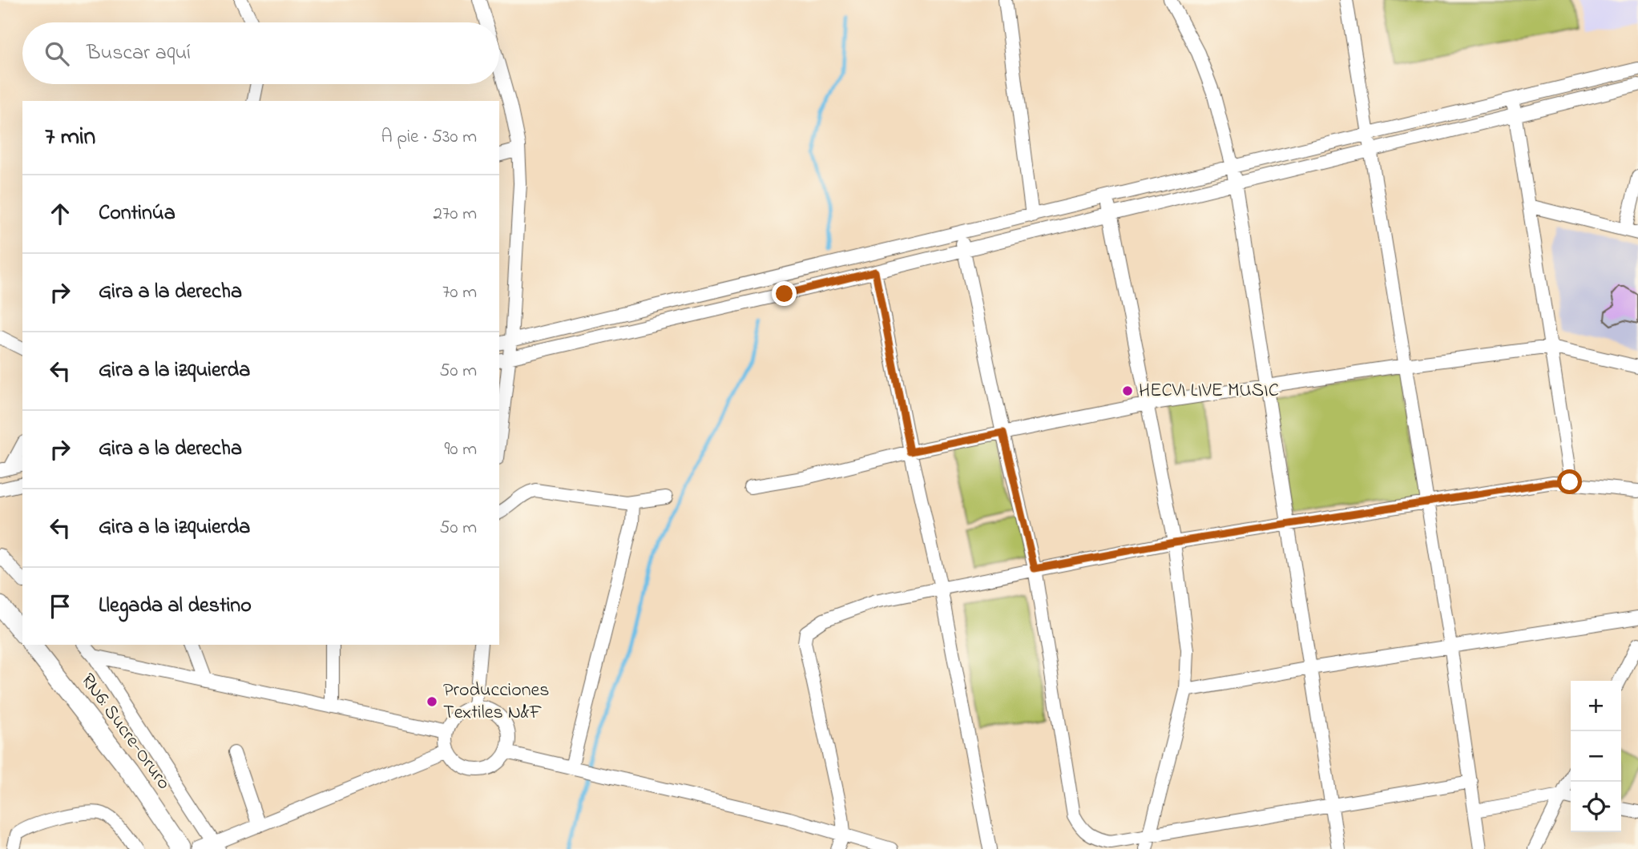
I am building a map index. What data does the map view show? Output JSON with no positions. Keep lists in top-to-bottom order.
{
  "streets": {
    "highway": ["RN6: Sucre-Oruro"]
  },
  "places": ["HECVI LIVE MUSIC", "Producciones Textiles N&F"],
  "page": {
    "search": "Buscar aquí",
    "heading": ["7 min", "A pie · 530 m"],
    "list": [
      ["Continúa", "270 m"],
      ["Gira a la derecha", "70 m"],
      ["Gira a la izquierda", "50 m"],
      ["Gira a la derecha", "90 m"],
      ["Gira a la izquierda", "50 m"],
      "Llegada al destino"
    ],
    "map_buttons": ["+", "−"]
  }
}
